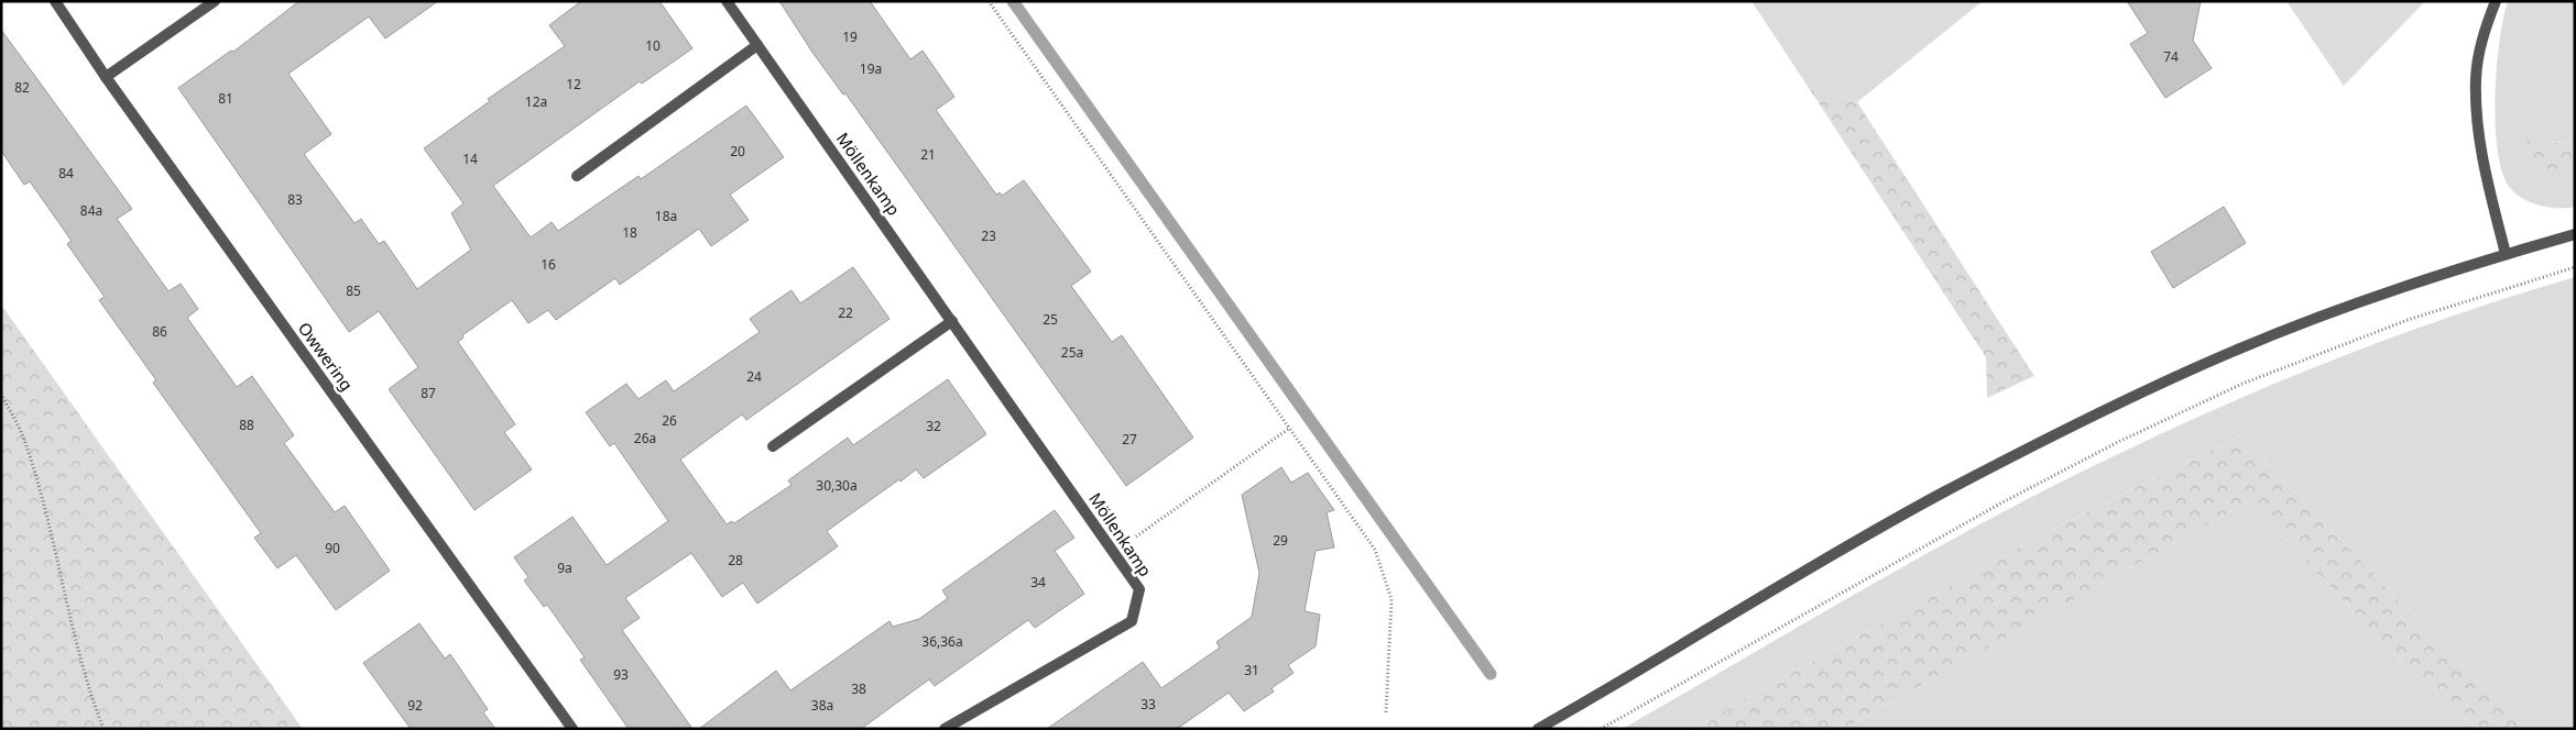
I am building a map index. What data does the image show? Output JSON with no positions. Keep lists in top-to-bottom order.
{
  "streets": {
    "street": ["Möllenkamp", "Owwering"]
  },
  "house_numbers": [
    "19",
    "10",
    "74",
    "19a",
    "12",
    "82",
    "81",
    "12a",
    "20",
    "21",
    "14",
    "84",
    "83",
    "84a",
    "18a",
    "18",
    "23",
    "16",
    "85",
    "22",
    "25",
    "86",
    "25a",
    "24",
    "87",
    "26",
    "88",
    "32",
    "26a",
    "27",
    "30,30a",
    "29",
    "90",
    "28",
    "9a",
    "34",
    "36,36a",
    "31",
    "93",
    "38",
    "33",
    "92",
    "38a"
  ]
}
